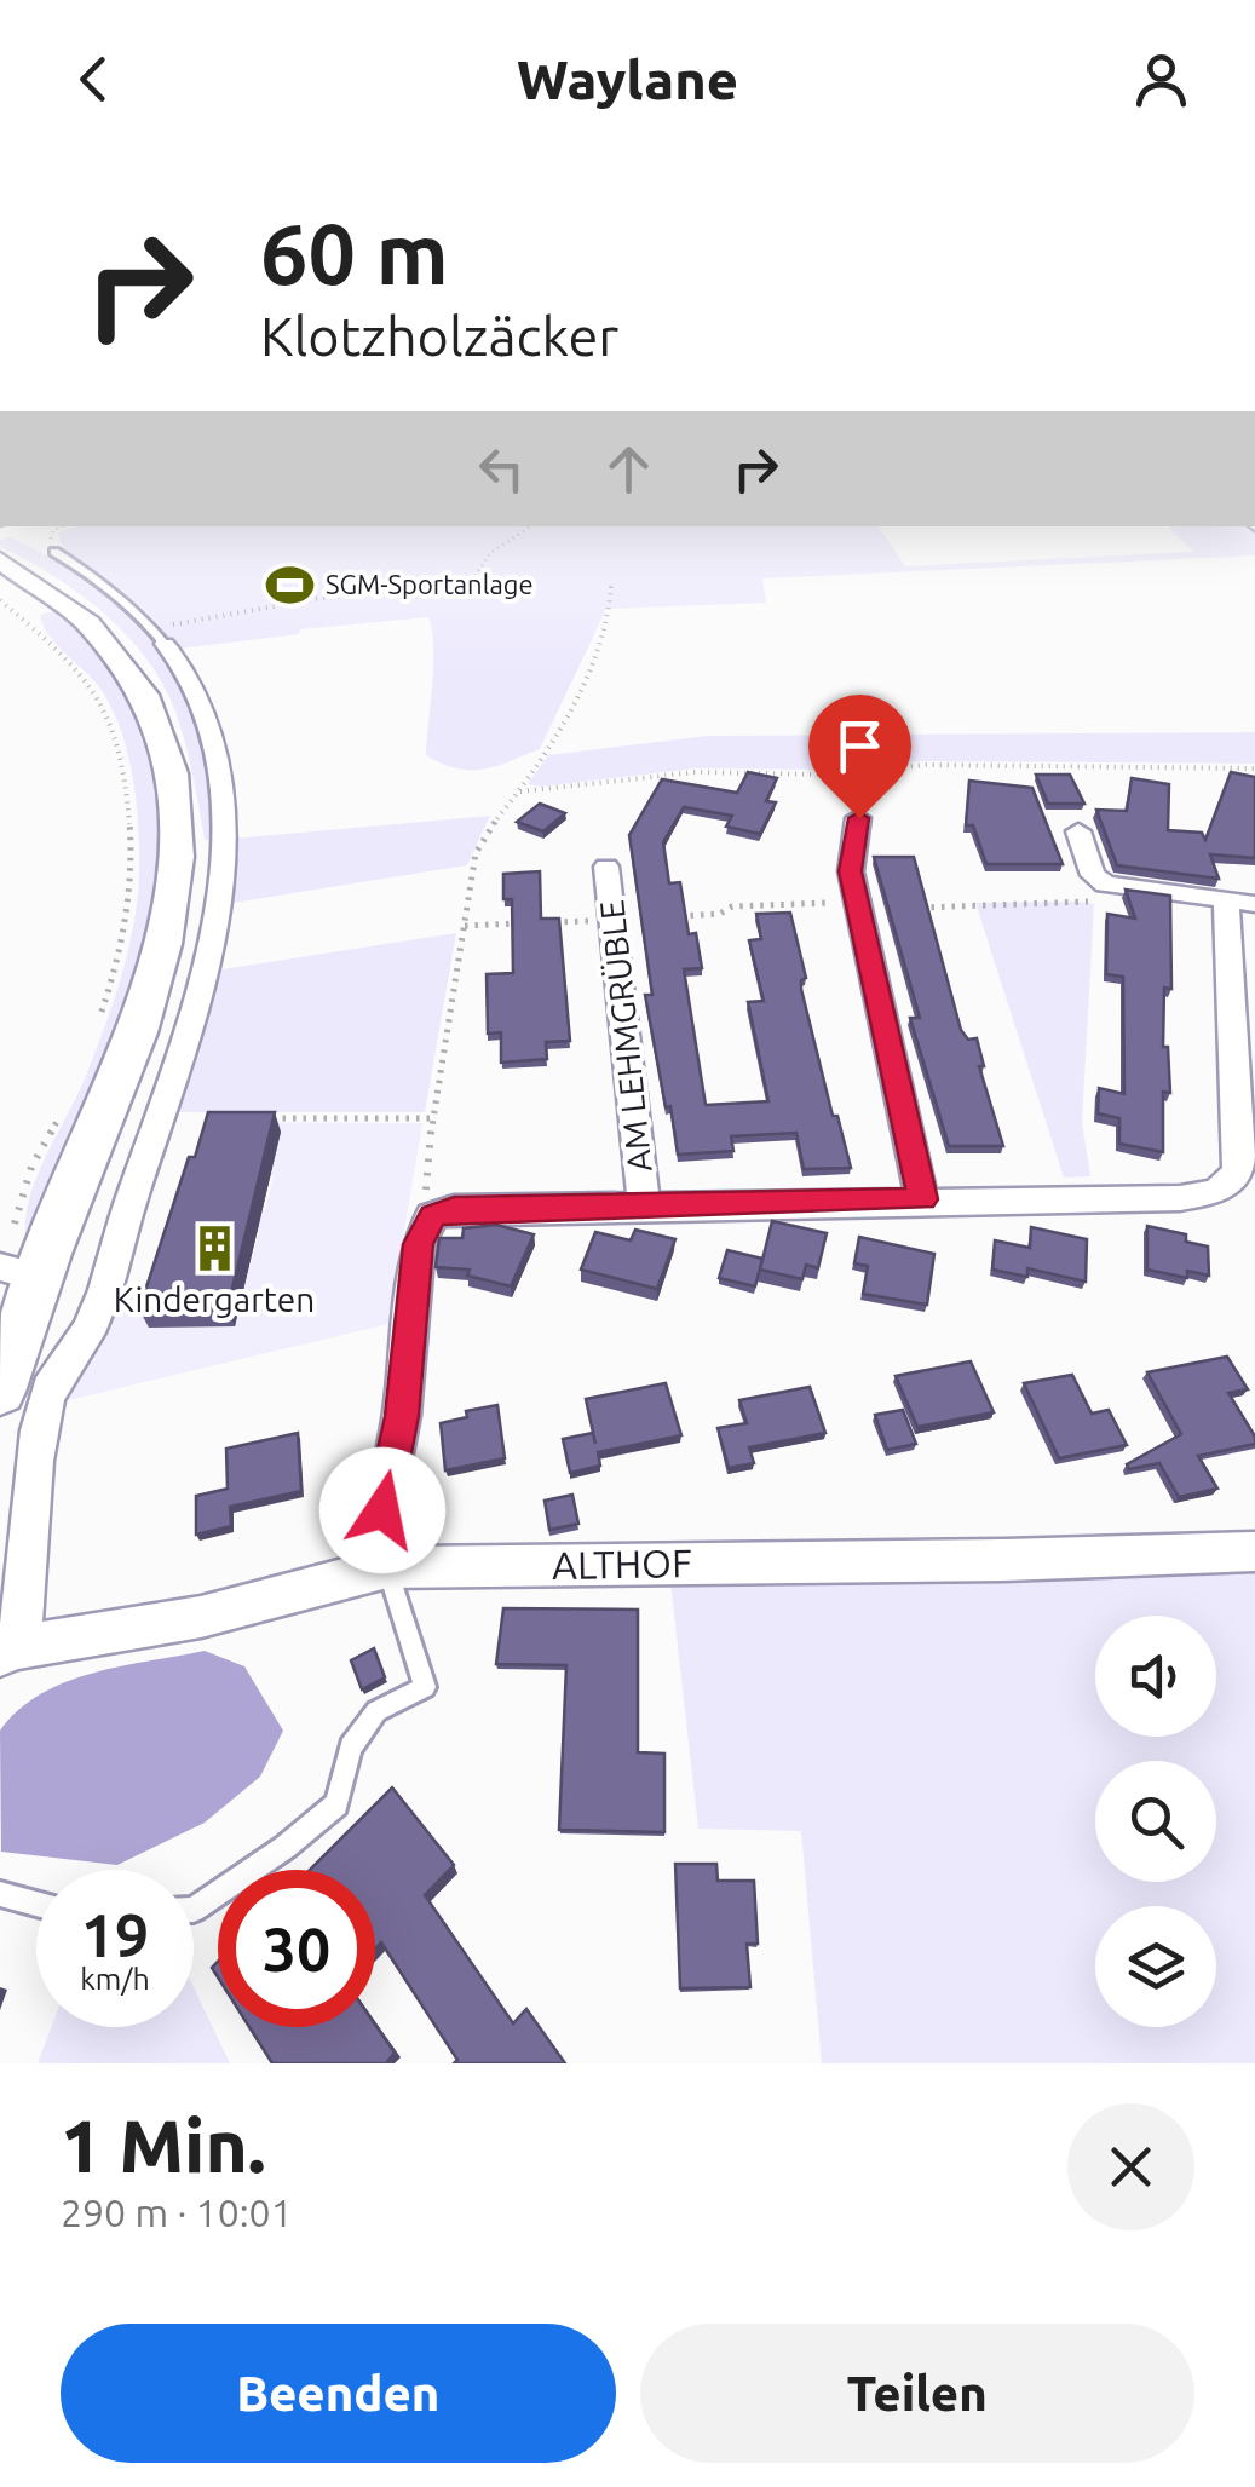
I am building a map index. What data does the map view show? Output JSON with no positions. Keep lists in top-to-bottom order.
{
  "streets": {
    "street": ["AM LEHMGRÜBLE", "ALTHOF"]
  },
  "places": {
    "sports": ["SGM-Sportanlage"],
    "building": ["Kindergarten"]
  },
  "page": {
    "header": "Waylane",
    "turn": ["60 m", "Klotzholzäcker"],
    "speed": "19 km/h",
    "limit": "30",
    "heading": ["1 Min.", "290 m · 10:01"],
    "buttons": ["Beenden", "Teilen"]
  }
}
